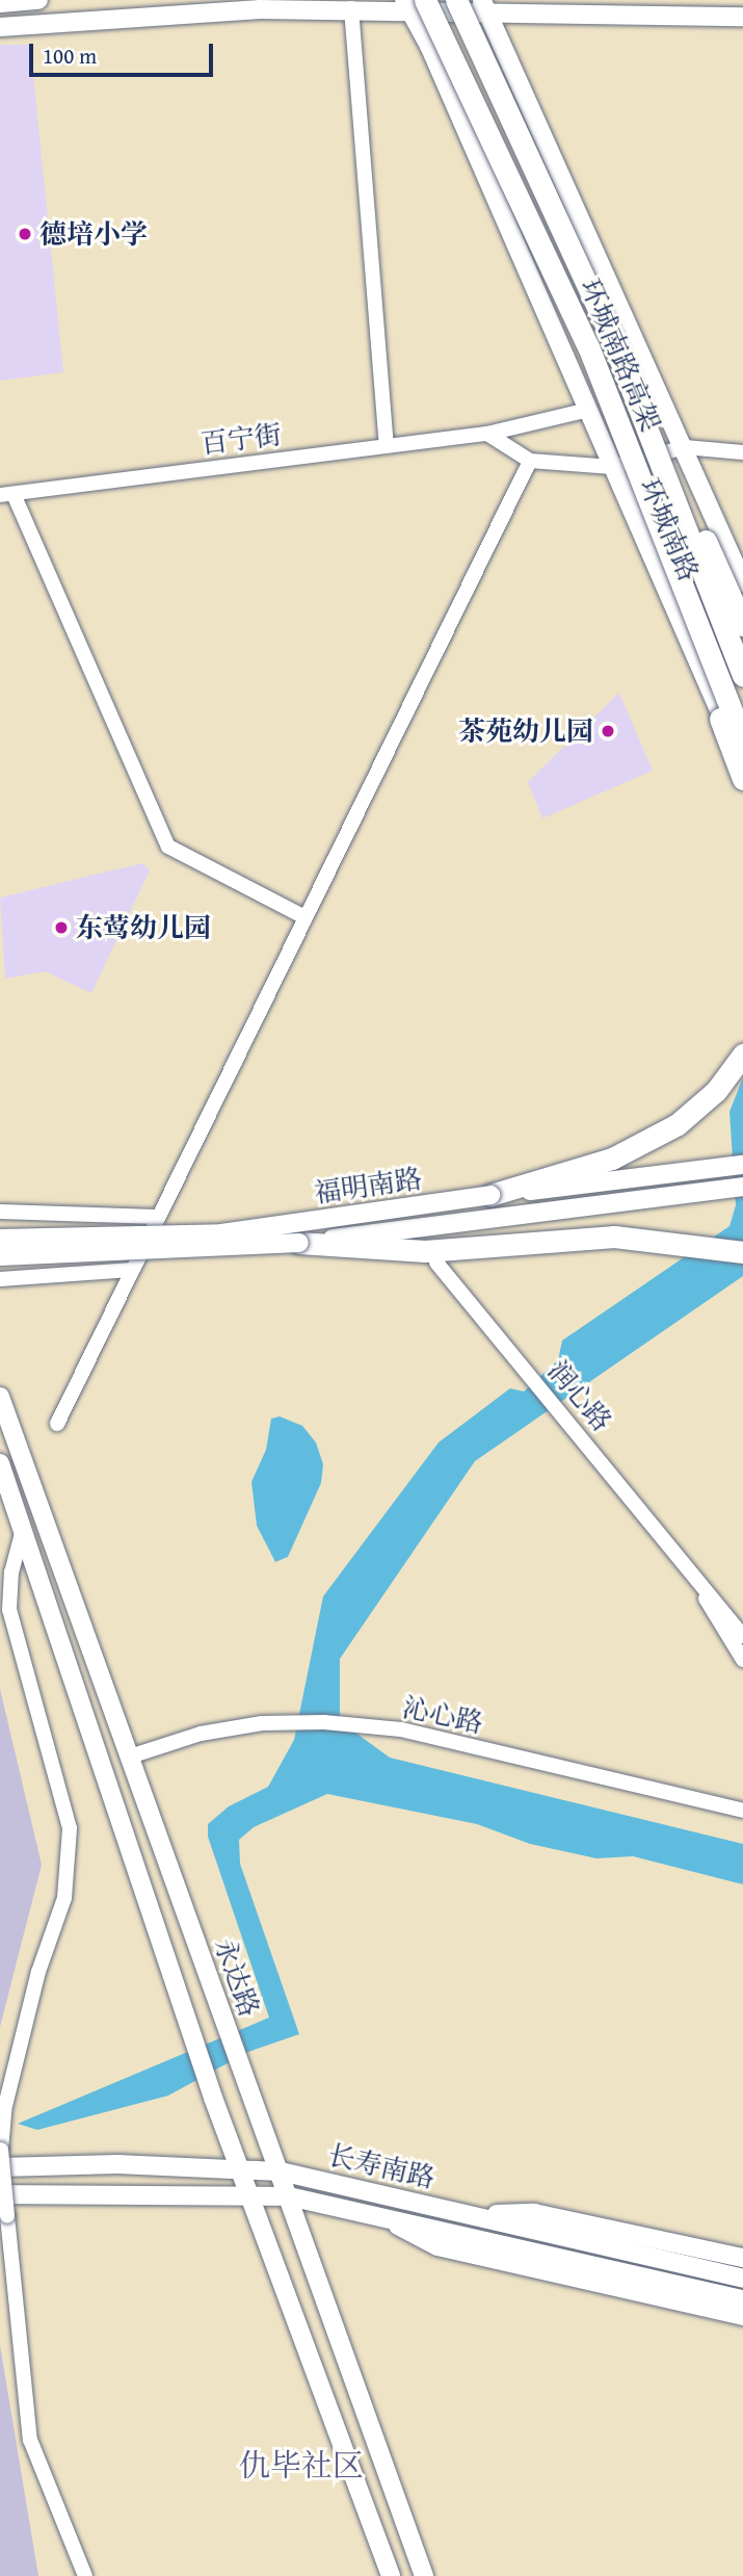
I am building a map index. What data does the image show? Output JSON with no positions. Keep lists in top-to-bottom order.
{
  "streets": {
    "highway": ["环城南路高架"],
    "main road": [
      "环城南路",
      "福明南路",
      "永达路",
      "长寿南路"
    ],
    "street": ["百宁街", "润心路", "沁心路"]
  },
  "crossings": [
    ["环城南路高架", "环城南路"],
    ["百宁街", "环城南路"],
    ["沁心路", "永达路"],
    ["永达路", "长寿南路"]
  ],
  "districts": ["仇毕社区"],
  "places": ["德培小学", "茶苑幼儿园", "东莺幼儿园"],
  "scale_bar": "100 m"
}
